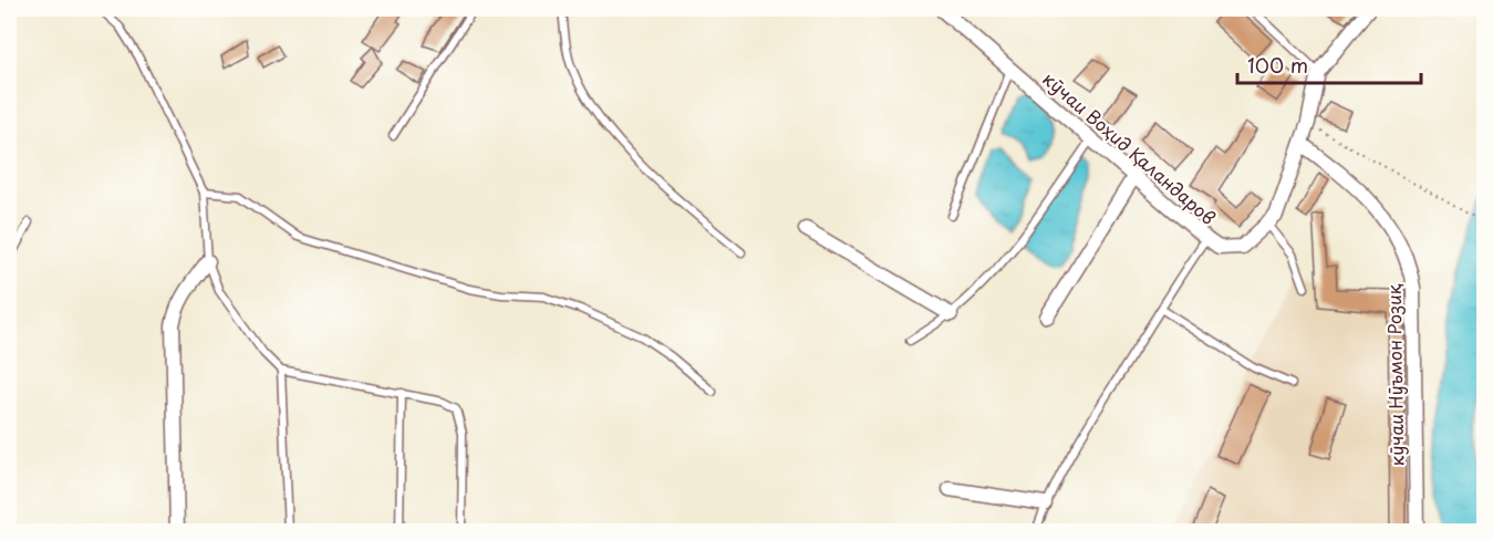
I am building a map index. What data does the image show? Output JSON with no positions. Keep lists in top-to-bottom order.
{
  "streets": {
    "street": ["кӯчаи Воҳид Қаландаров", "кӯчаи Нӯъмон Розиқ"]
  },
  "crossings": [
    ["кӯчаи Воҳид Қаландаров", "кӯчаи Нӯъмон Розиқ"]
  ],
  "scale_bar": "100 m"
}
